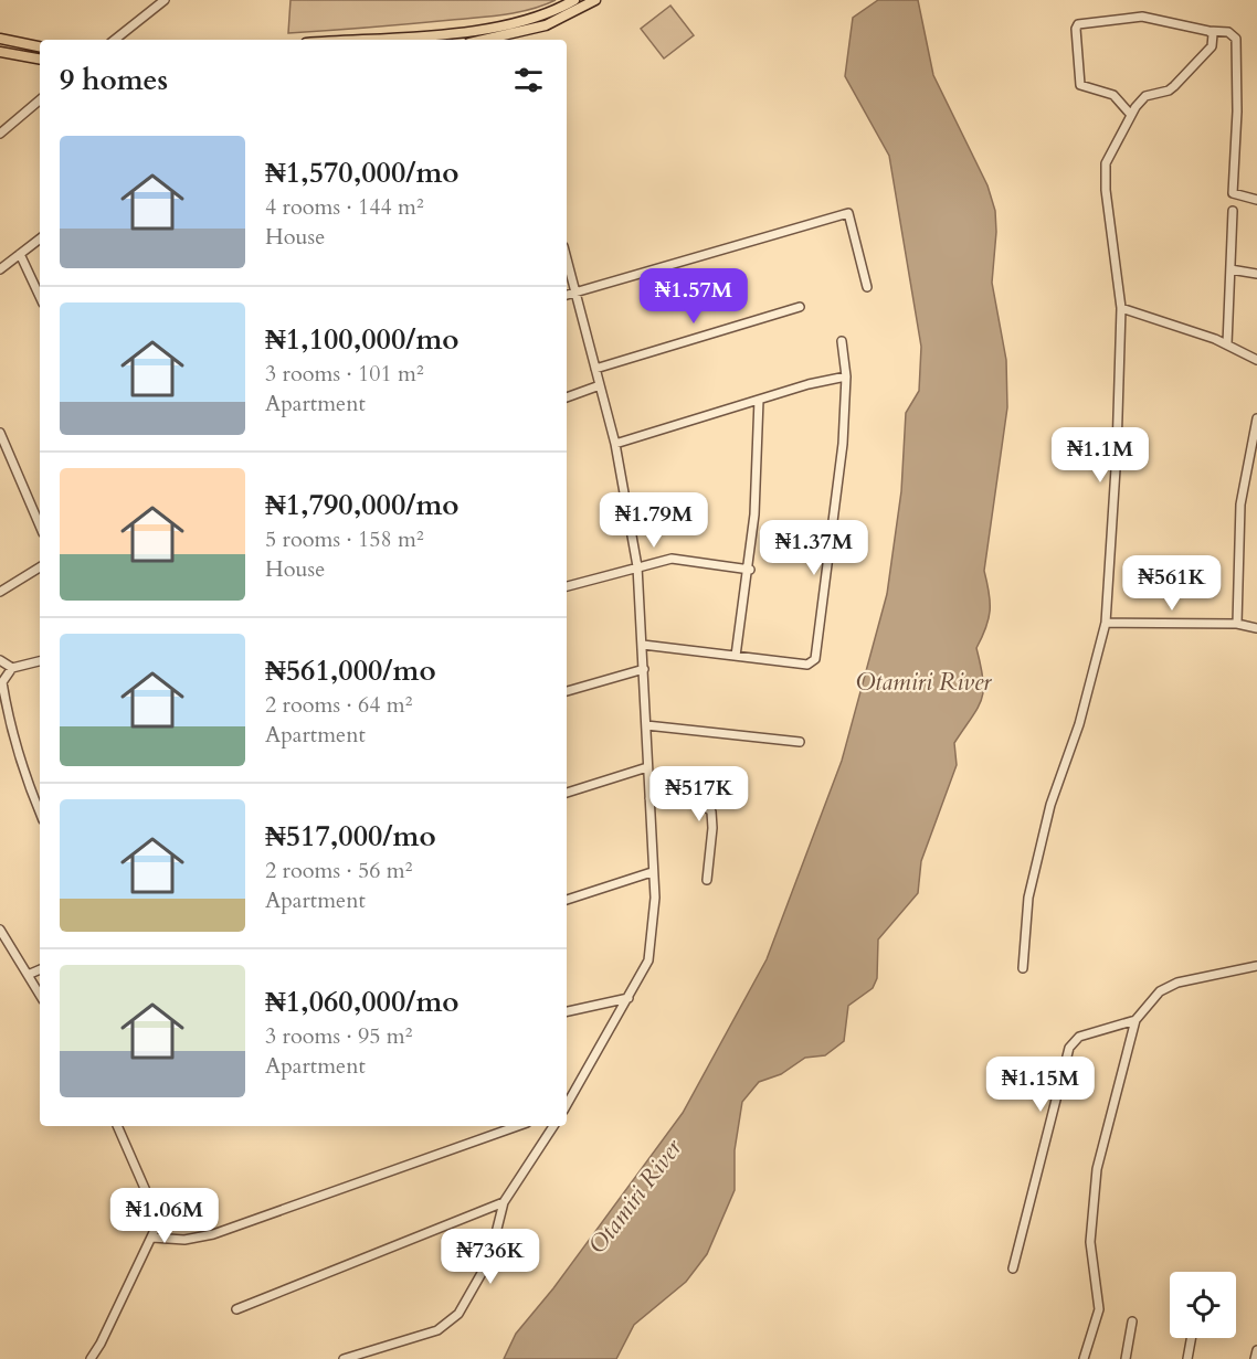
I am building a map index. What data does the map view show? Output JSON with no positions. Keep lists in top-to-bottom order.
{
  "water": ["Otamiri River"],
  "page": {
    "heading": "9 homes",
    "list": [
      {
        "name": "₦1,570,000/mo",
        "note": "4 rooms · 144 m² · House"
      },
      {
        "name": "₦1,100,000/mo",
        "note": "3 rooms · 101 m² · Apartment"
      },
      {
        "name": "₦1,790,000/mo",
        "note": "5 rooms · 158 m² · House"
      },
      {
        "name": "₦561,000/mo",
        "note": "2 rooms · 64 m² · Apartment"
      },
      {
        "name": "₦517,000/mo",
        "note": "2 rooms · 56 m² · Apartment"
      },
      {
        "name": "₦1,060,000/mo",
        "note": "3 rooms · 95 m² · Apartment"
      }
    ],
    "price": [
      "₦1.57M",
      "₦1.1M",
      "₦1.79M",
      "₦1.37M",
      "₦561K",
      "₦517K",
      "₦1.15M",
      "₦1.06M",
      "₦736K"
    ]
  }
}
